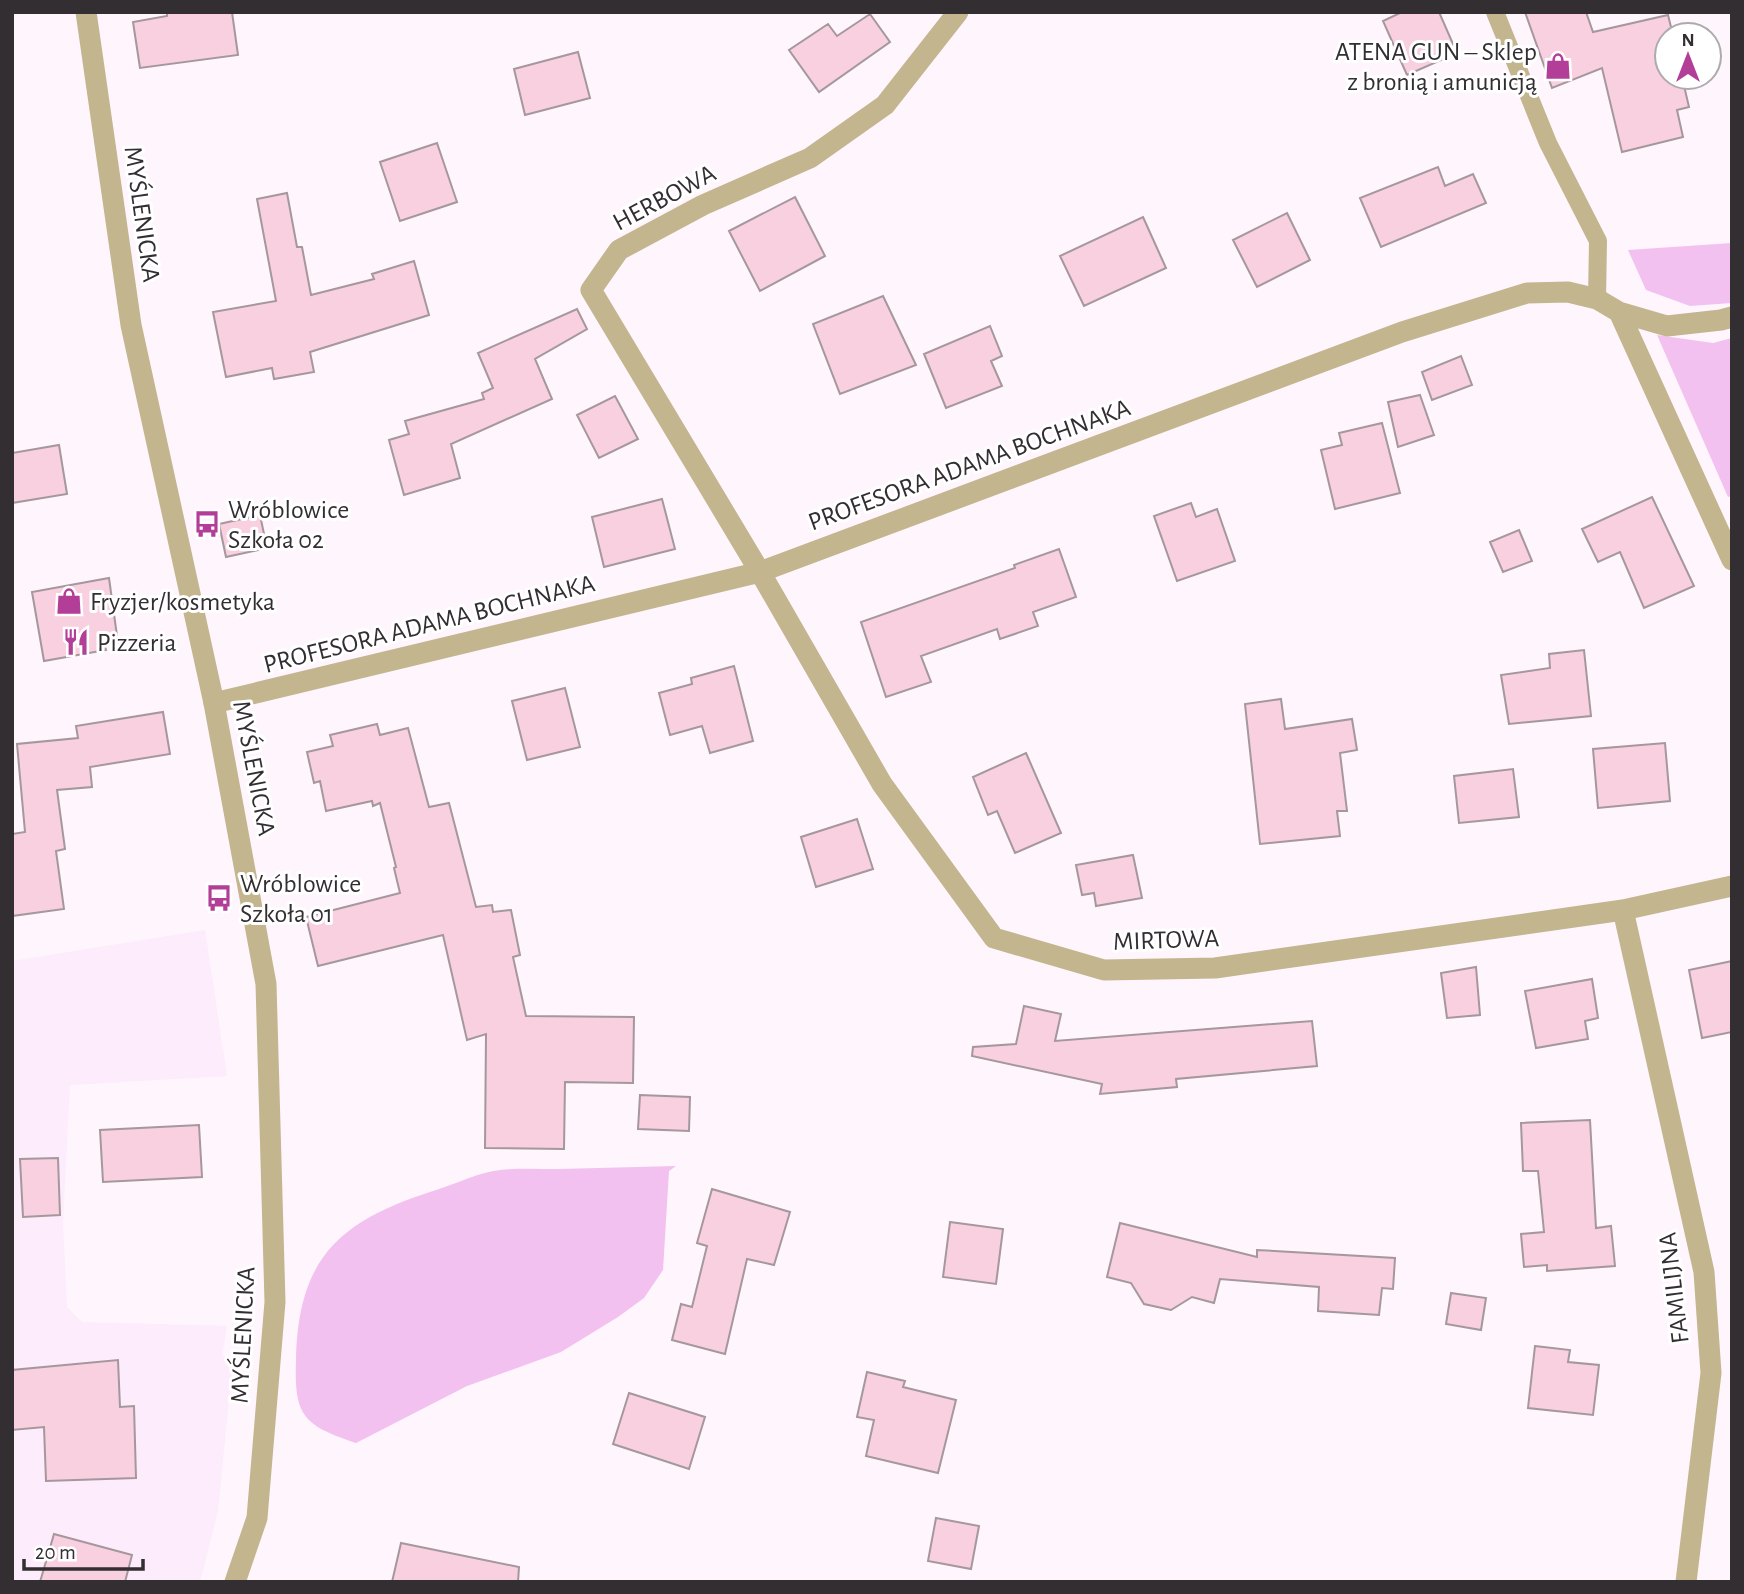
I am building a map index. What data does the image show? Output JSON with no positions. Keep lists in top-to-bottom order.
{
  "streets": {
    "street": [
      "HERBOWA",
      "MYŚLENICKA",
      "PROFESORA ADAMA BOCHNAKA",
      "MIRTOWA",
      "FAMILIJNA"
    ]
  },
  "crossings": [
    ["HERBOWA", "PROFESORA ADAMA BOCHNAKA"],
    ["HERBOWA", "MIRTOWA"],
    ["MYŚLENICKA", "PROFESORA ADAMA BOCHNAKA"],
    ["PROFESORA ADAMA BOCHNAKA", "MIRTOWA"],
    ["MIRTOWA", "FAMILIJNA"]
  ],
  "places": {
    "shop": ["ATENA GUN – Sklep z bronią i amunicją", "Fryzjer/kosmetyka"],
    "bus stop": ["Wróblowice Szkoła 02", "Wróblowice Szkoła 01"],
    "restaurant": ["Pizzeria"]
  },
  "scale_bar": "20 m",
  "north": "top"
}
